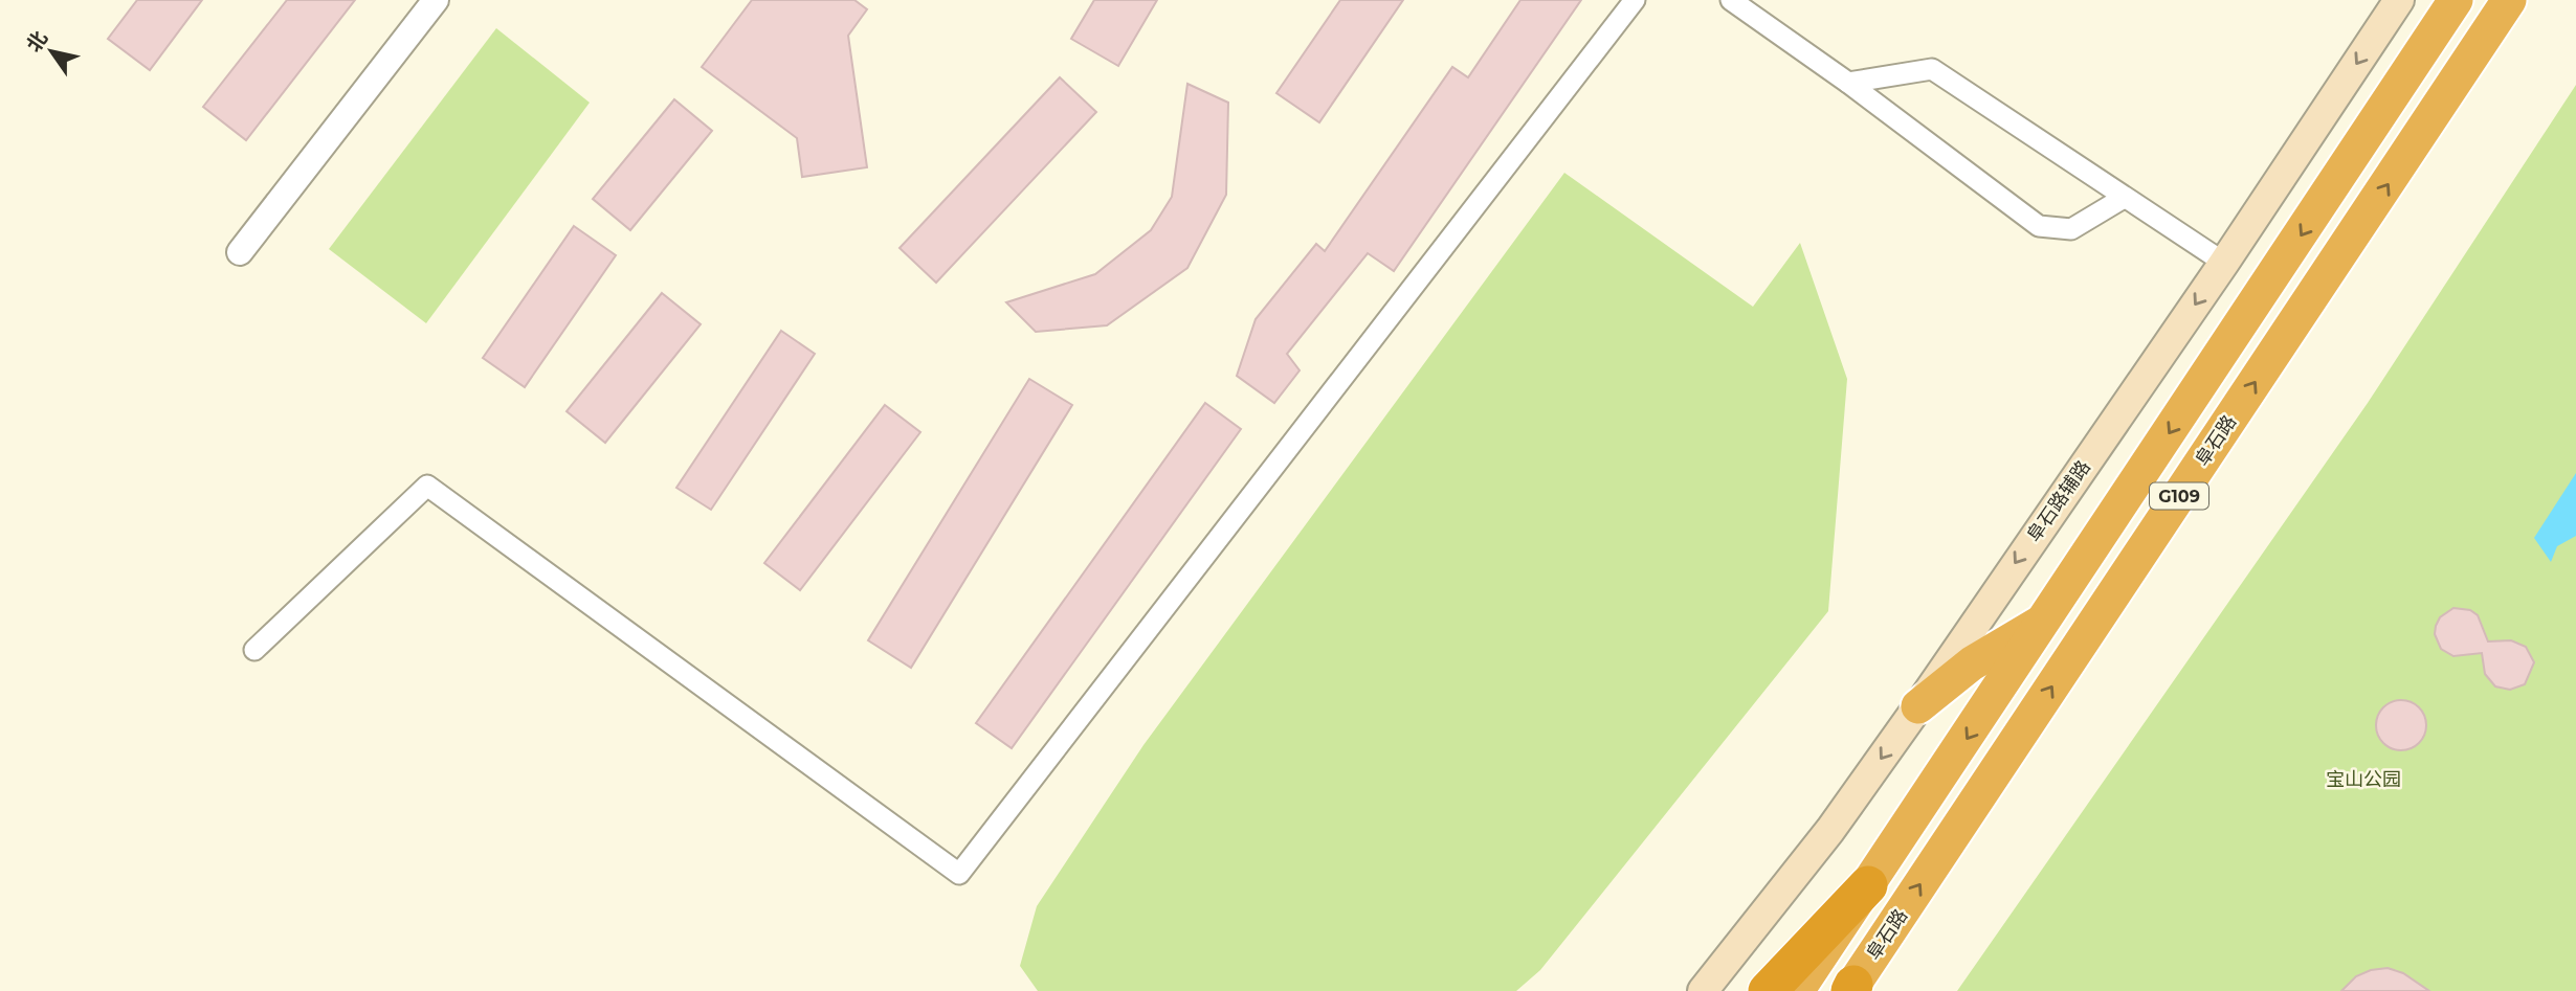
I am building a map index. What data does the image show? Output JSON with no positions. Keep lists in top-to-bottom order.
{
  "streets": {
    "highway": ["阜石路", "G109"],
    "main road": ["阜石路辅路"]
  },
  "one_way": ["阜石路辅路"],
  "parks": ["宝山公园"],
  "north": "top left"
}
